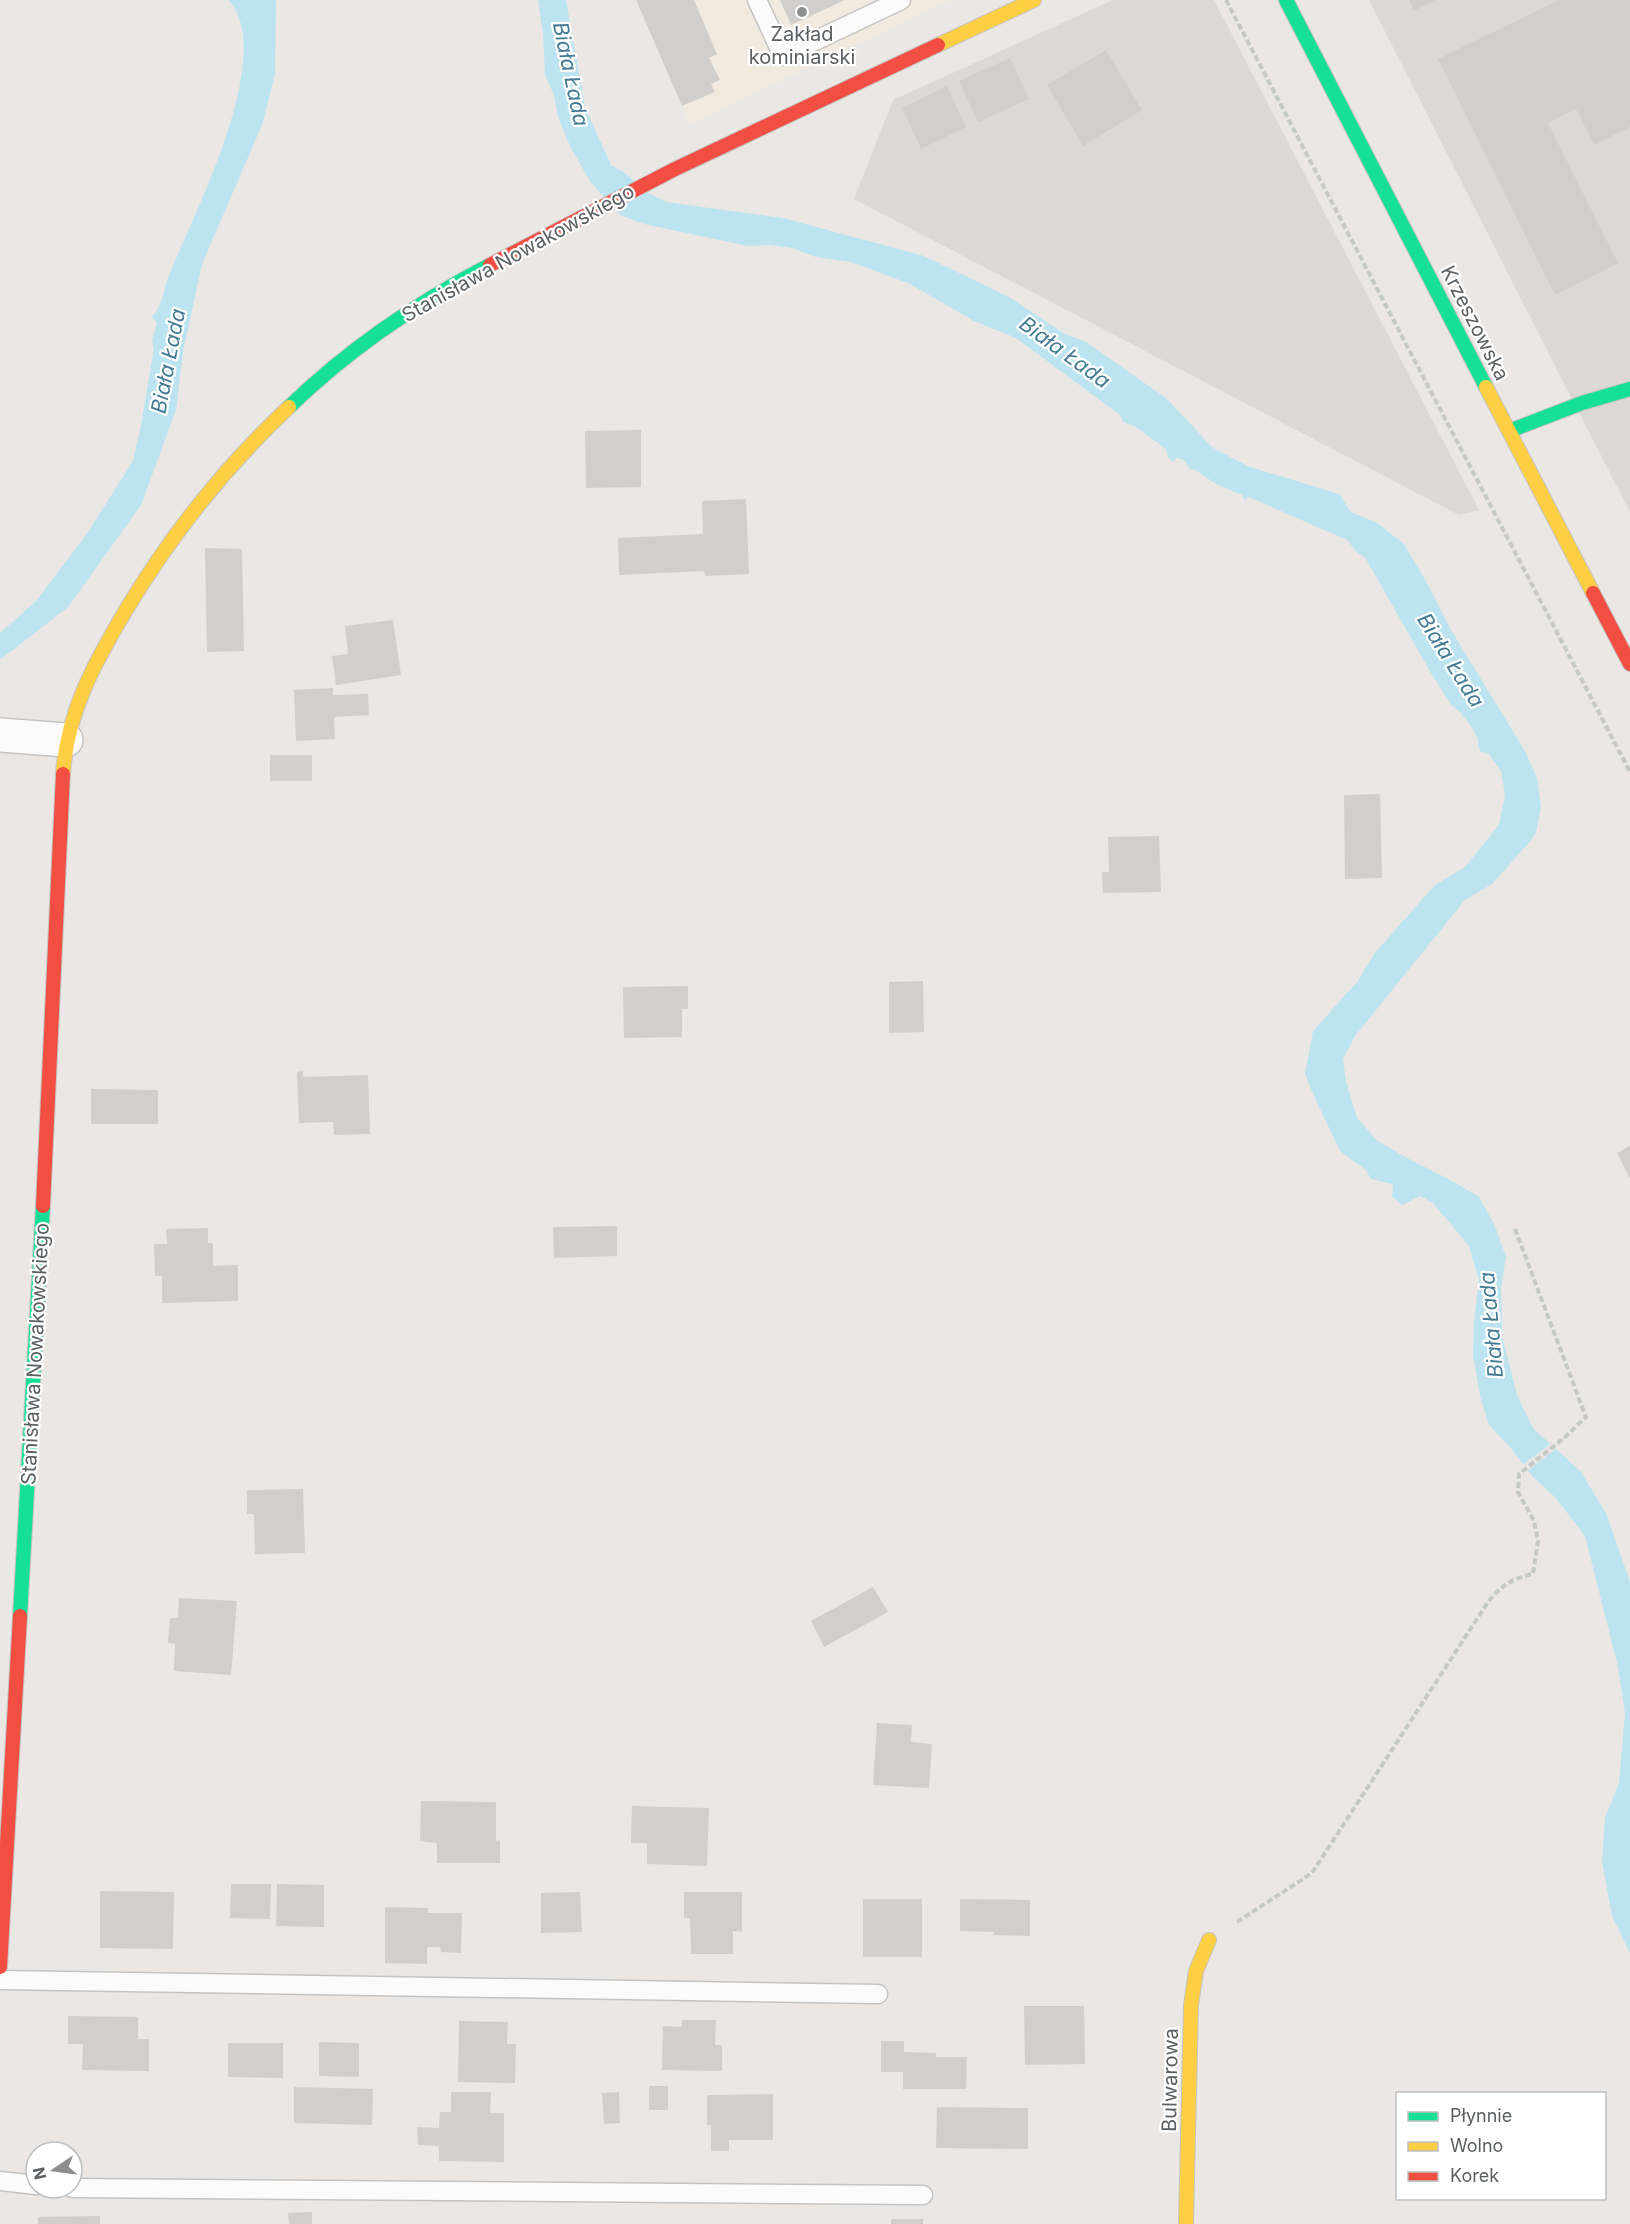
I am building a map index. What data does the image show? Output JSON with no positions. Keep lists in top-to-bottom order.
{
  "streets": {
    "street": ["Stanisława Nowakowskiego", "Krzeszowska", "Bulwarowa"]
  },
  "water": ["Biała Łada"],
  "places": ["Zakład kominiarski"],
  "legend": ["Płynnie", "Wolno", "Korek"],
  "north": "left"
}
